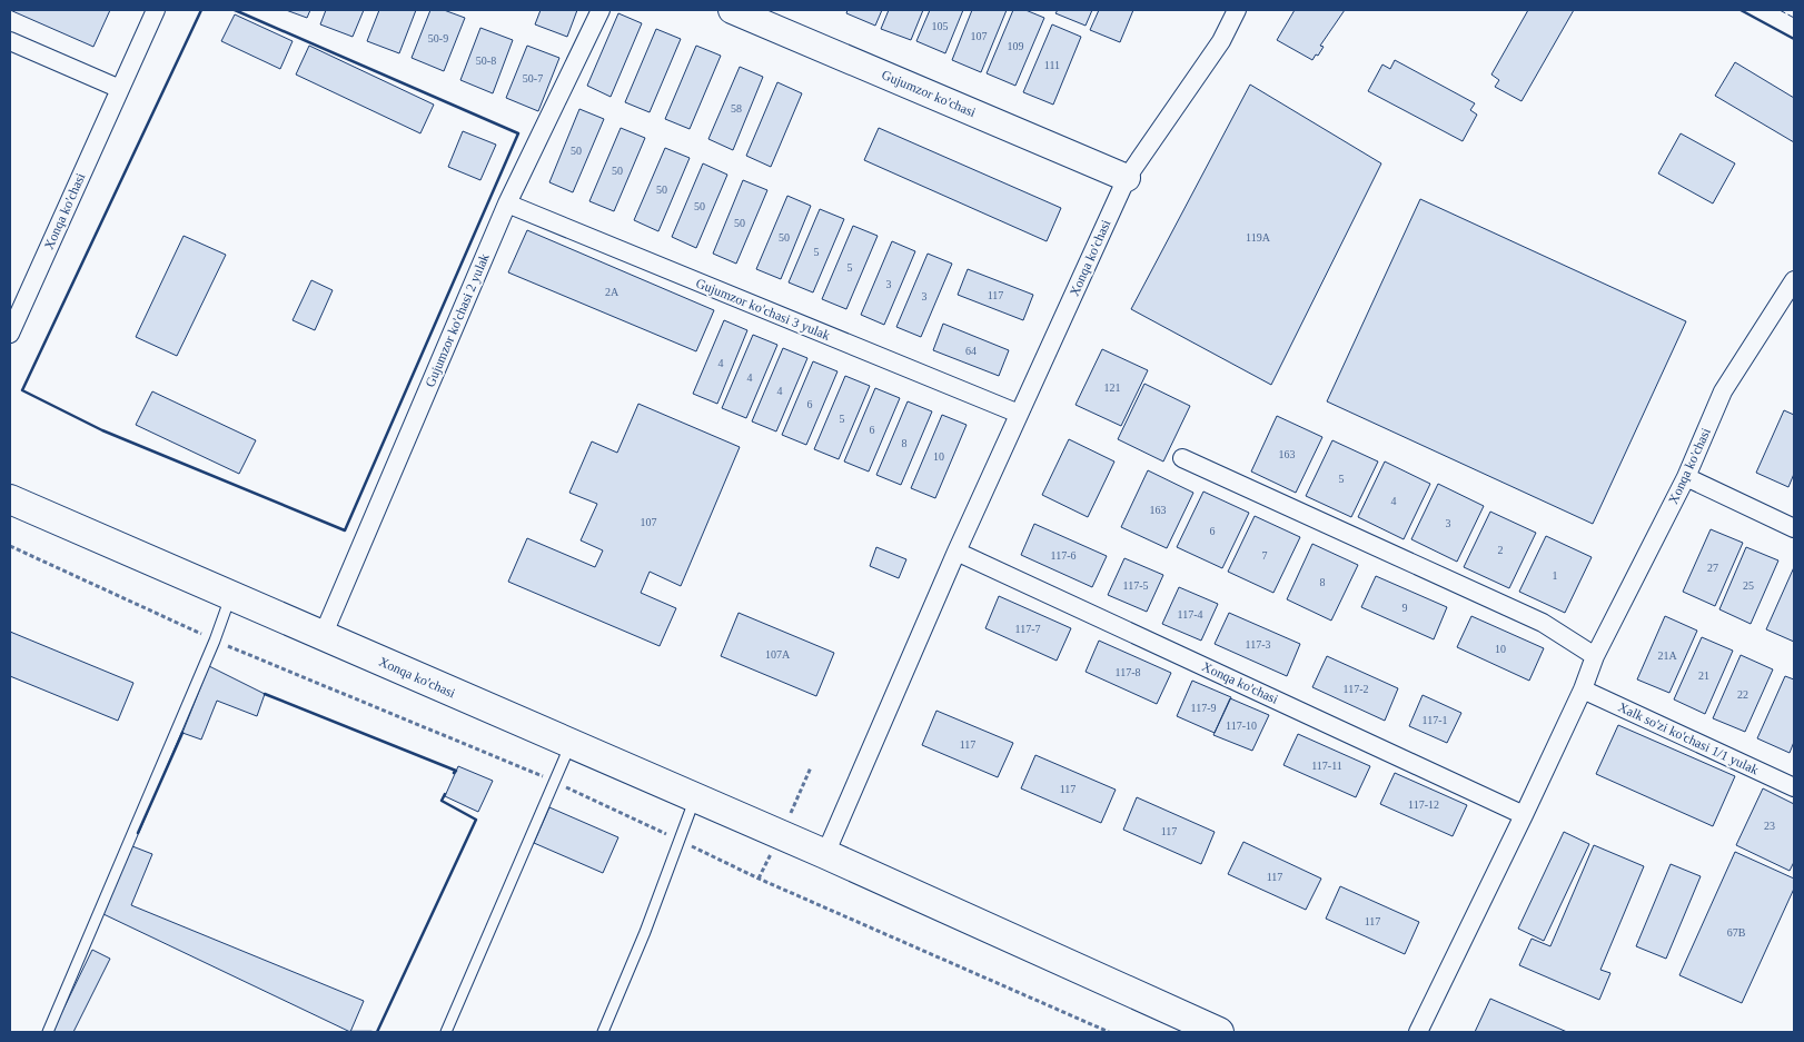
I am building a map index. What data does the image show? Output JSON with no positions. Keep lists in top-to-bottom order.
{
  "streets": {
    "main road": ["Xonqa ko'chasi"],
    "street": [
      "Gujumzor ko'chasi",
      "Gujumzor ko'chasi 3 yulak",
      "Gujumzor ko'chasi 2 yulak",
      "Xalk so'zi ko'chasi 1/1 yulak"
    ]
  },
  "crossings": [
    ["Gujumzor ko'chasi", "Xonqa ko'chasi"],
    ["Xonqa ko'chasi", "Gujumzor ko'chasi 3 yulak"],
    ["Xonqa ko'chasi", "Gujumzor ko'chasi 2 yulak"],
    ["Xonqa ko'chasi", "Xalk so'zi ko'chasi 1/1 yulak"],
    ["Gujumzor ko'chasi 3 yulak", "Gujumzor ko'chasi 2 yulak"]
  ],
  "house_numbers": [
    "105",
    "107",
    "50-9",
    "109",
    "50-8",
    "111",
    "50-7",
    "58",
    "50",
    "50",
    "50",
    "50",
    "50",
    "50",
    "119A",
    "5",
    "5",
    "3",
    "2A",
    "117",
    "3",
    "64",
    "4",
    "4",
    "121",
    "4",
    "6",
    "5",
    "6",
    "8",
    "163",
    "10",
    "5",
    "4",
    "163",
    "107",
    "3",
    "6",
    "2",
    "117-6",
    "7",
    "27",
    "1",
    "8",
    "117-5",
    "25",
    "9",
    "117-4",
    "117-7",
    "117-3",
    "10",
    "107A",
    "21A",
    "117-8",
    "21",
    "117-2",
    "22",
    "117-9",
    "117-1",
    "117-10",
    "117",
    "117-11",
    "117",
    "117-12",
    "23",
    "117",
    "117",
    "117",
    "67B"
  ]
}
